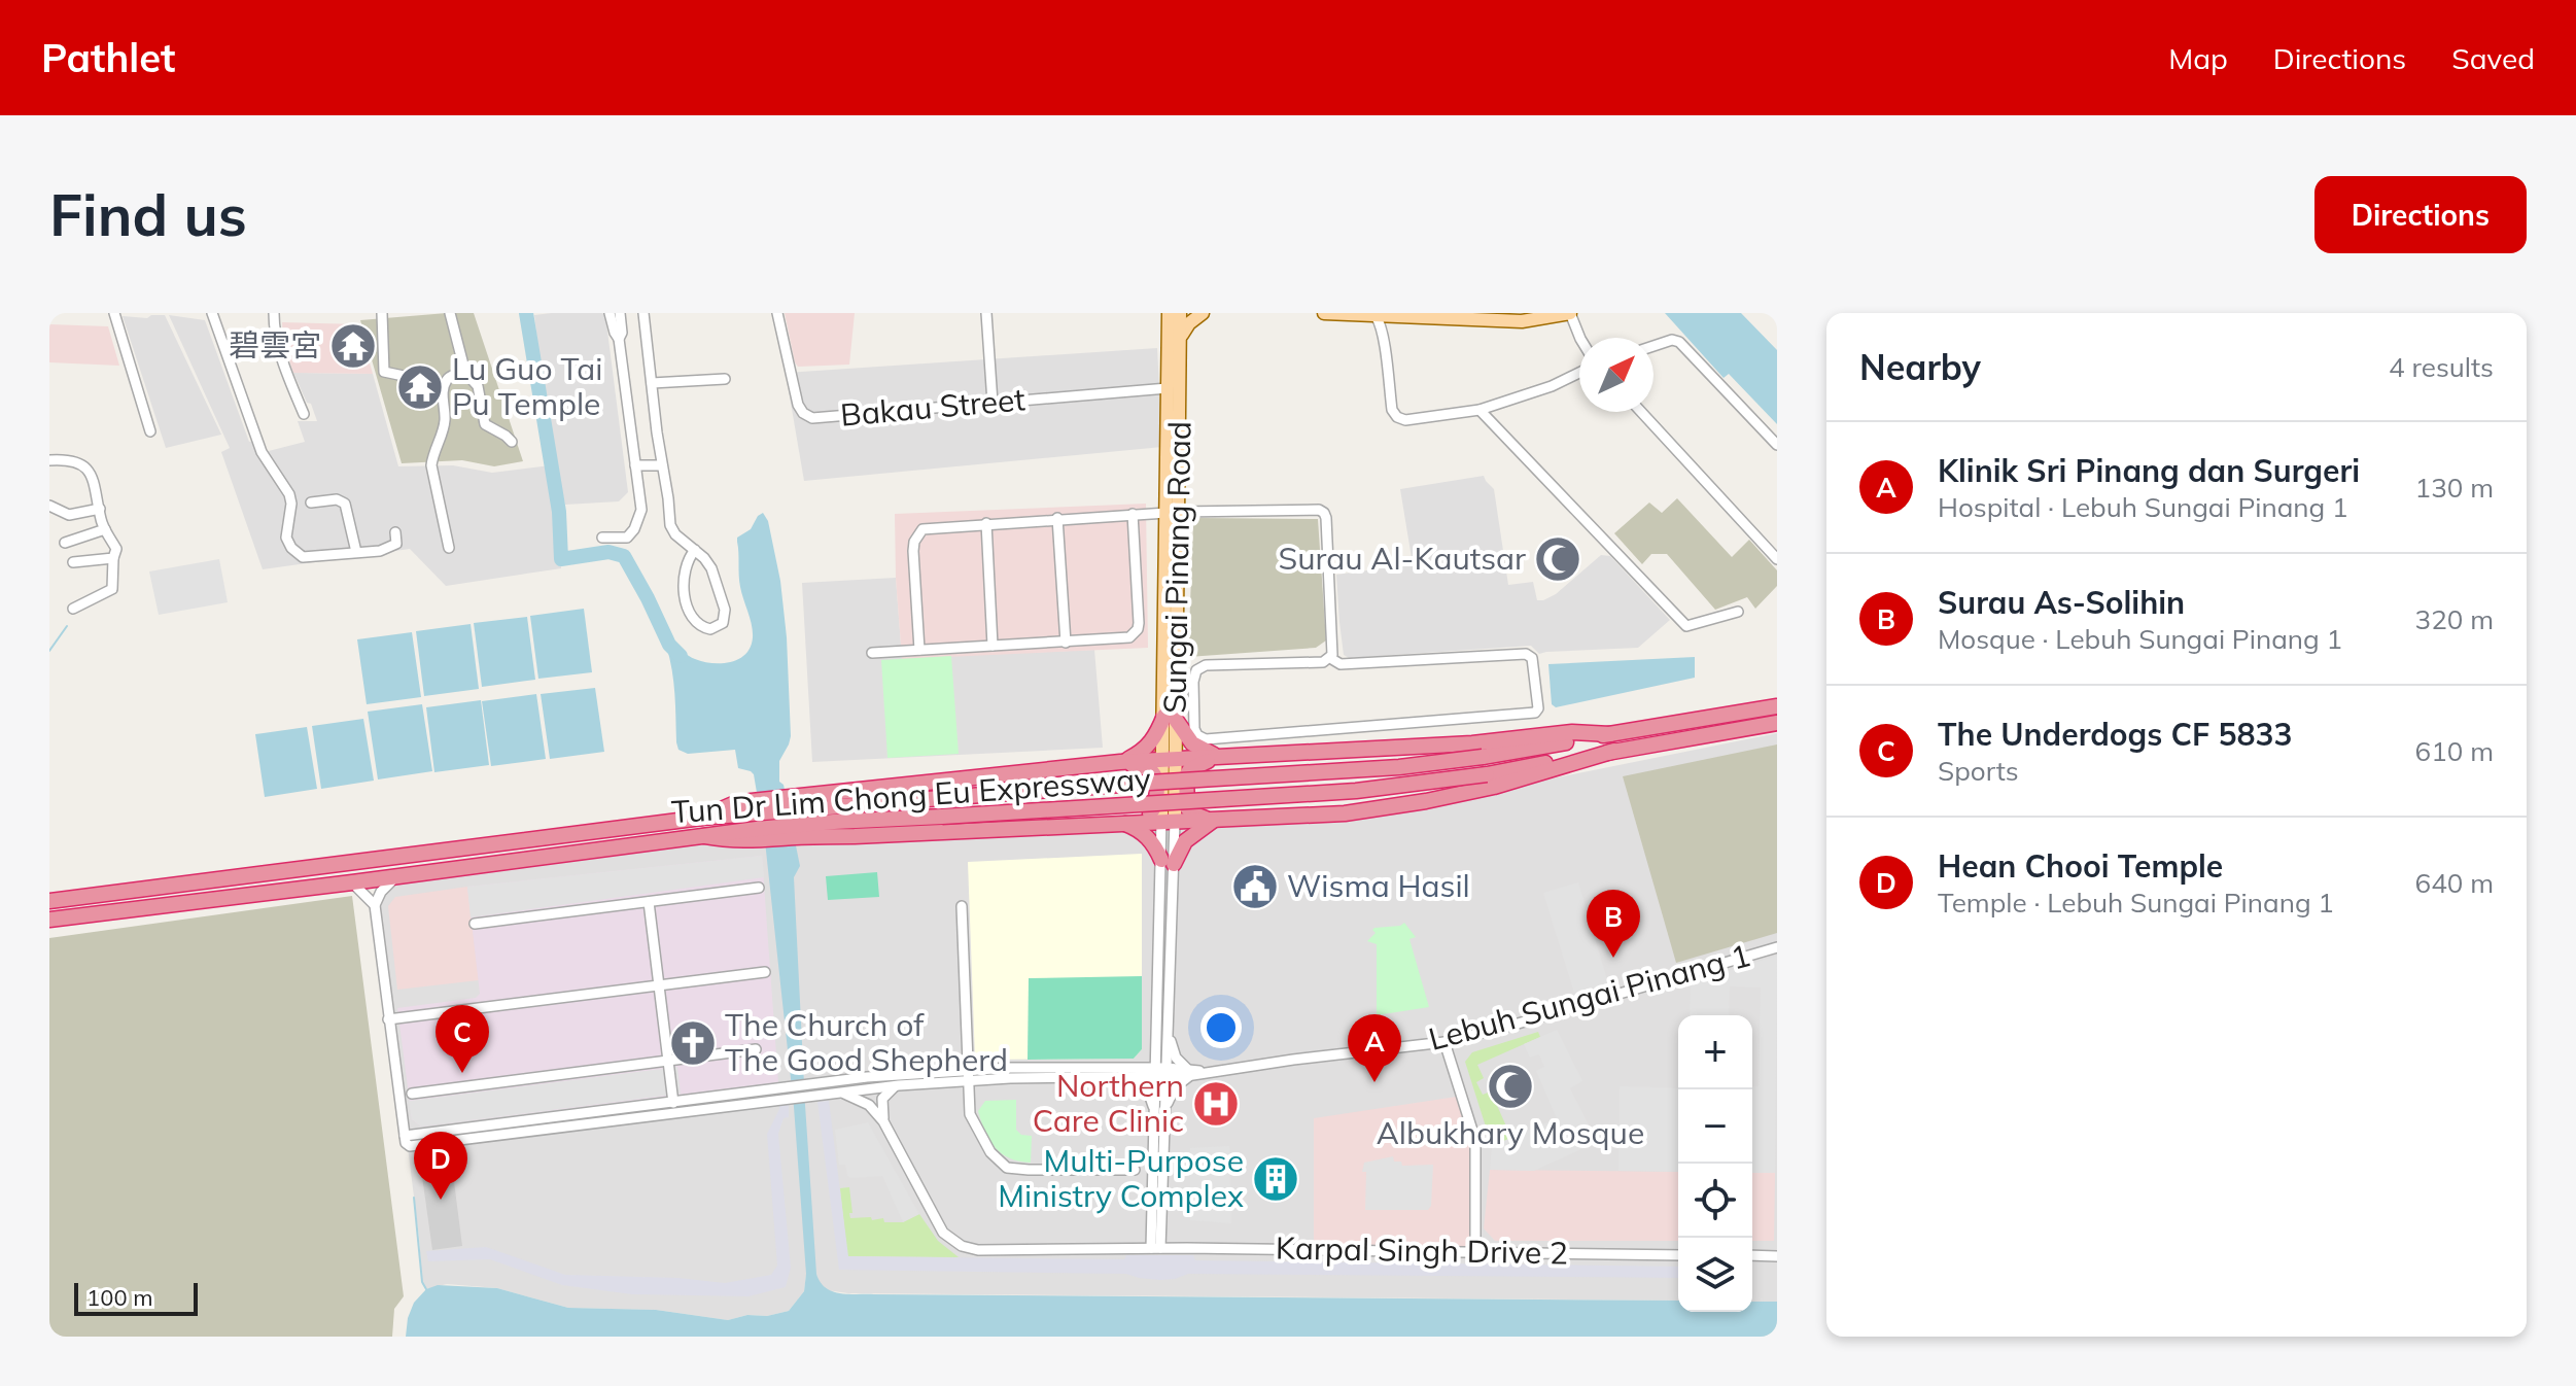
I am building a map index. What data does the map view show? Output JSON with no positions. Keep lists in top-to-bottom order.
{
  "streets": {
    "highway": ["Tun Dr Lim Chong Eu Expressway"],
    "main road": ["Sungai Pinang Road"],
    "street": ["Bakau Street", "Lebuh Sungai Pinang 1", "Karpal Singh Drive 2"]
  },
  "crossings": [
    ["Bakau Street", "Sungai Pinang Road"]
  ],
  "places": {
    "temple": ["碧雲宮", "Lu Guo Tai Pu Temple"],
    "mosque": ["Surau Al-Kautsar", "Albukhary Mosque"],
    "public building": ["Wisma Hasil"],
    "church": ["The Church of The Good Shepherd"],
    "hospital": ["Northern Care Clinic"],
    "building": ["Multi-Purpose Ministry Complex"]
  },
  "scale_bar": "100 m",
  "north": "top right",
  "page": {
    "header": "Pathlet",
    "nav": ["Map", "Directions", "Saved"],
    "buttons": "Directions",
    "title": "Find us",
    "heading": ["Nearby", "4 results"],
    "list": [
      {
        "mark": "A",
        "name": "Klinik Sri Pinang dan Surgeri",
        "note": "Hospital · Lebuh Sungai Pinang 1",
        "value": "130 m"
      },
      {
        "mark": "B",
        "name": "Surau As-Solihin",
        "note": "Mosque · Lebuh Sungai Pinang 1",
        "value": "320 m"
      },
      {
        "mark": "C",
        "name": "The Underdogs CF 5833",
        "note": "Sports",
        "value": "610 m"
      },
      {
        "mark": "D",
        "name": "Hean Chooi Temple",
        "note": "Temple · Lebuh Sungai Pinang 1",
        "value": "640 m"
      }
    ],
    "pins": [
      "B",
      "C",
      "A",
      "D"
    ],
    "map_buttons": ["+", "−"],
    "scale": "100 m"
  }
}
